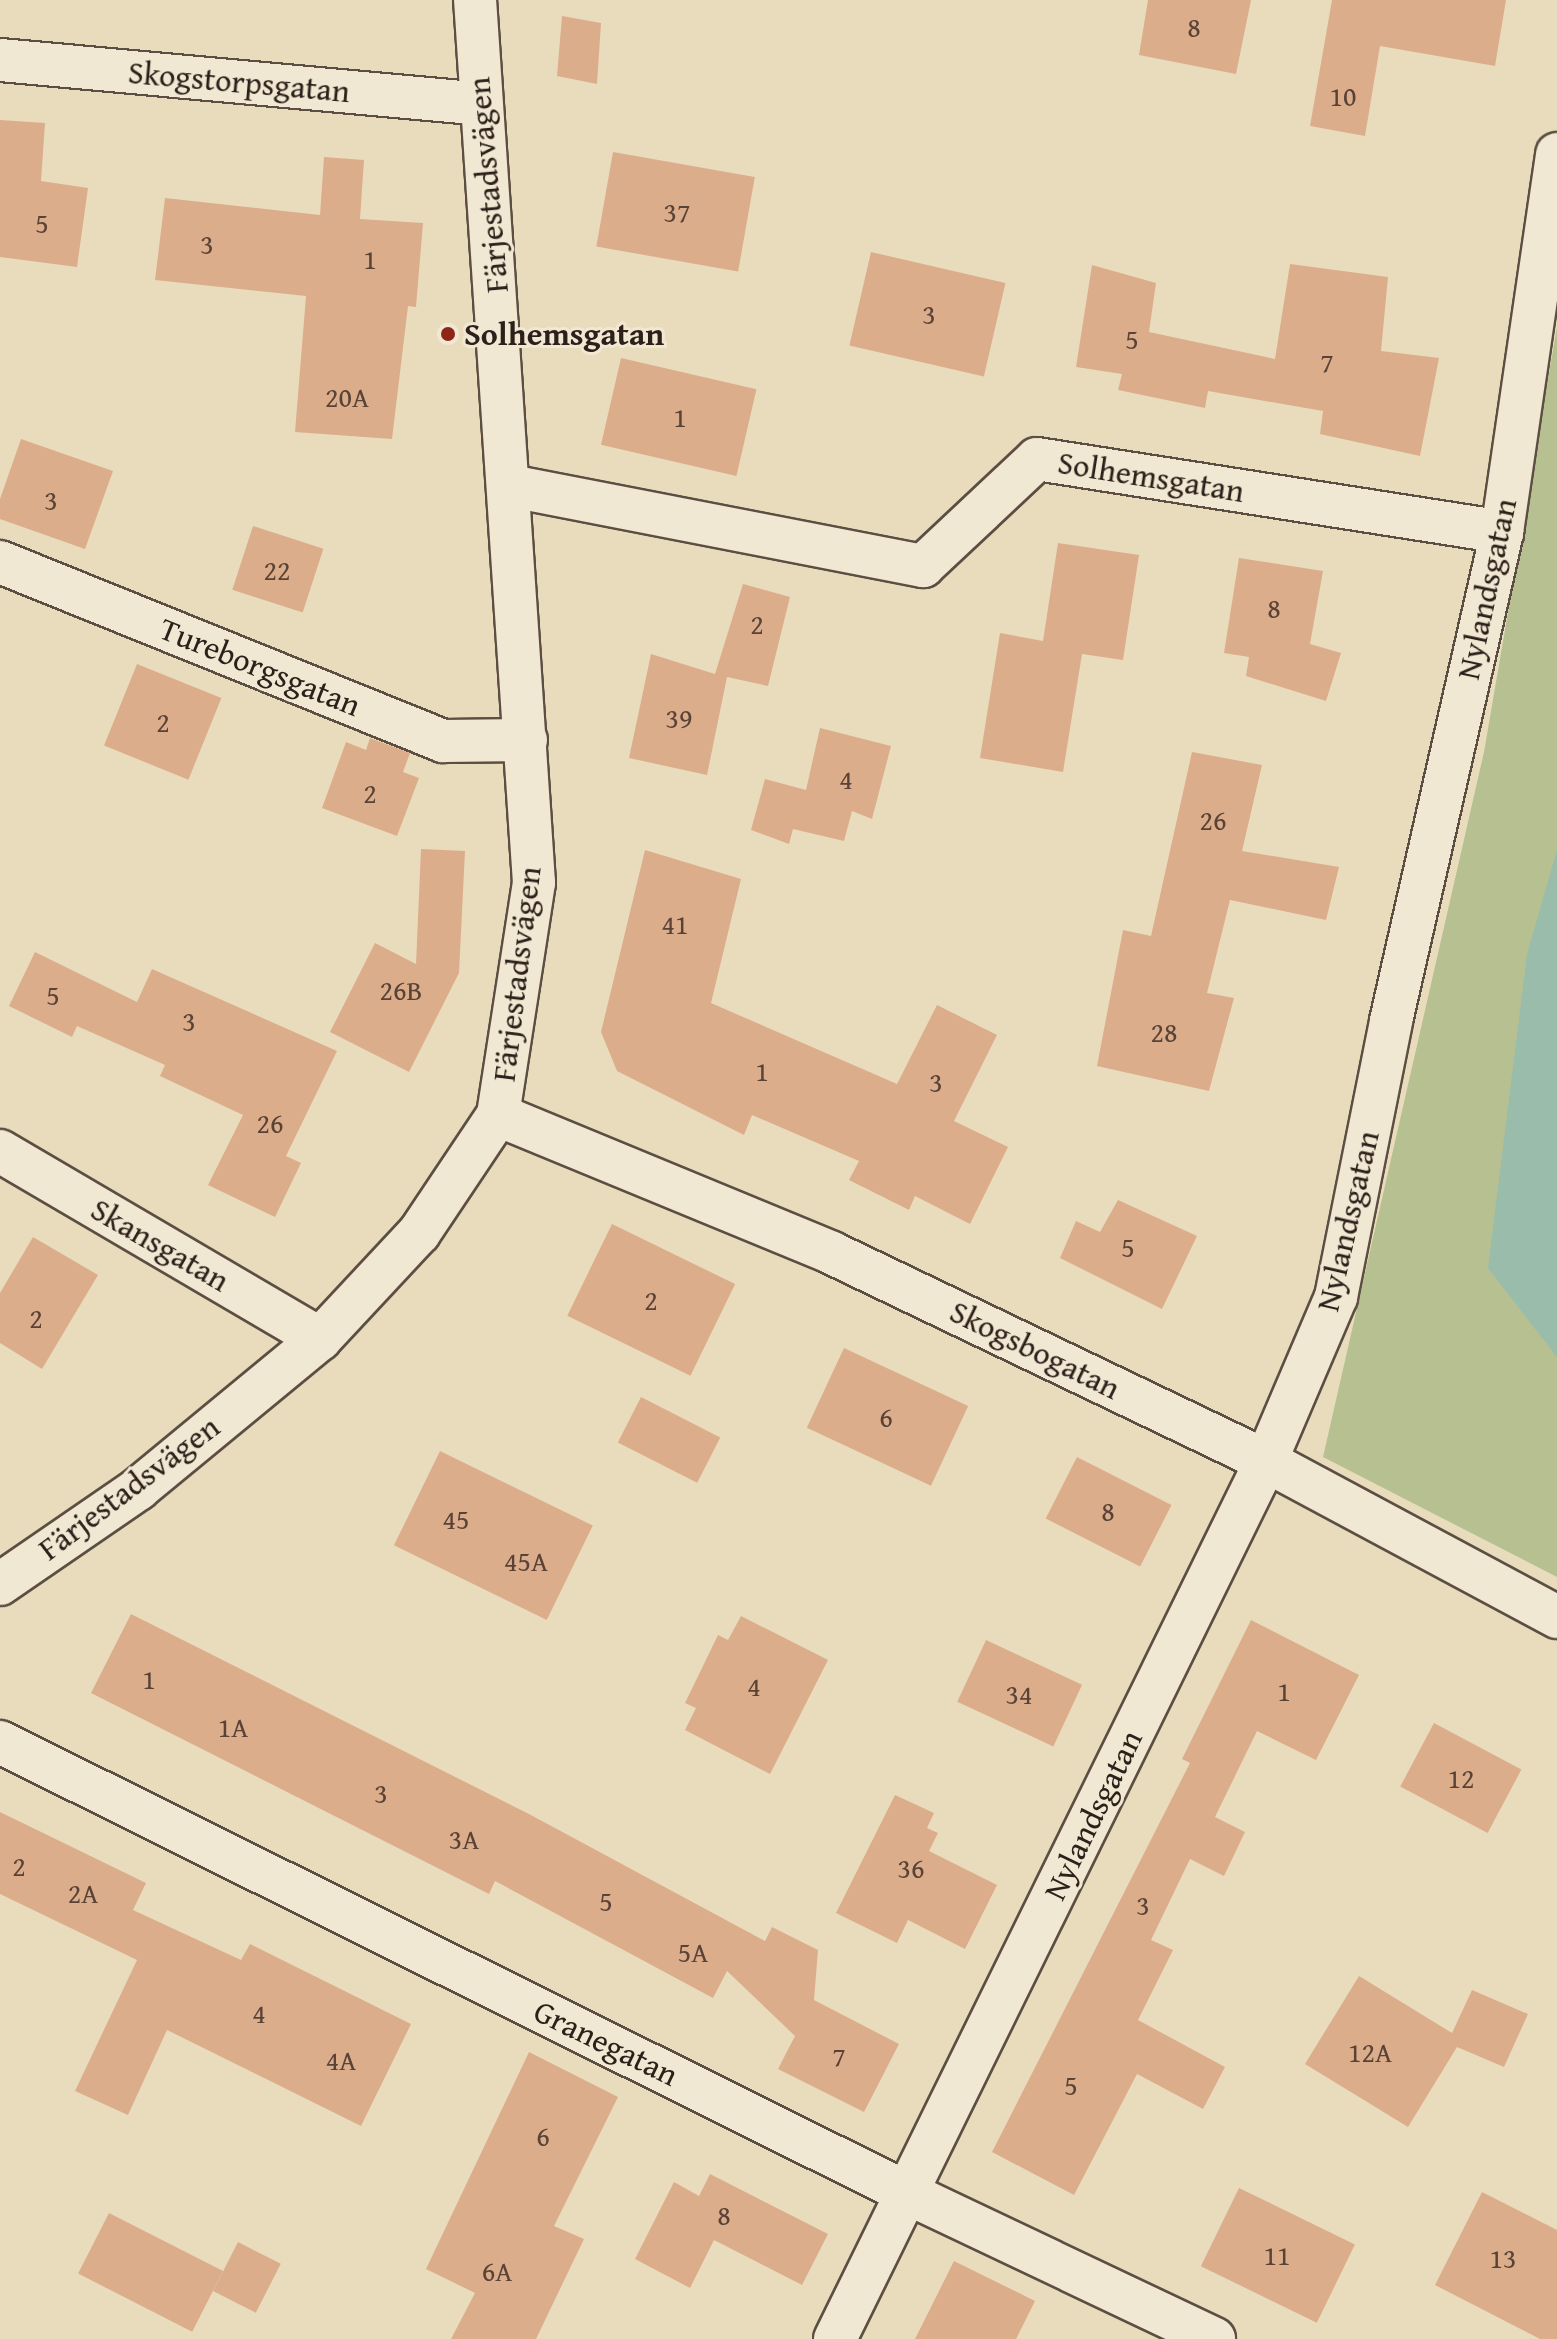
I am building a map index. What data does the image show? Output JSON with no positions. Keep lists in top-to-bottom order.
{
  "streets": {
    "street": [
      "Skogstorpsgatan",
      "Färjestadsvägen",
      "Solhemsgatan",
      "Nylandsgatan",
      "Tureborgsgatan",
      "Skansgatan",
      "Skogsbogatan",
      "Granegatan"
    ]
  },
  "crossings": [
    ["Skogstorpsgatan", "Färjestadsvägen"],
    ["Färjestadsvägen", "Solhemsgatan"],
    ["Färjestadsvägen", "Tureborgsgatan"],
    ["Färjestadsvägen", "Skansgatan"],
    ["Färjestadsvägen", "Skogsbogatan"],
    ["Solhemsgatan", "Nylandsgatan"],
    ["Nylandsgatan", "Skogsbogatan"],
    ["Nylandsgatan", "Granegatan"]
  ],
  "places": ["Solhemsgatan"],
  "house_numbers": [
    "8",
    "10",
    "37",
    "5",
    "3",
    "1",
    "3",
    "5",
    "7",
    "20A",
    "1",
    "3",
    "22",
    "8",
    "2",
    "39",
    "2",
    "4",
    "2",
    "26",
    "41",
    "26B",
    "5",
    "3",
    "28",
    "1",
    "3",
    "26",
    "5",
    "2",
    "2",
    "6",
    "8",
    "45",
    "45A",
    "1",
    "4",
    "1",
    "34",
    "1A",
    "12",
    "3",
    "3A",
    "2",
    "36",
    "2A",
    "5",
    "3",
    "5A",
    "4",
    "12A",
    "7",
    "4A",
    "5",
    "6",
    "8",
    "11",
    "13",
    "6A"
  ]
}
